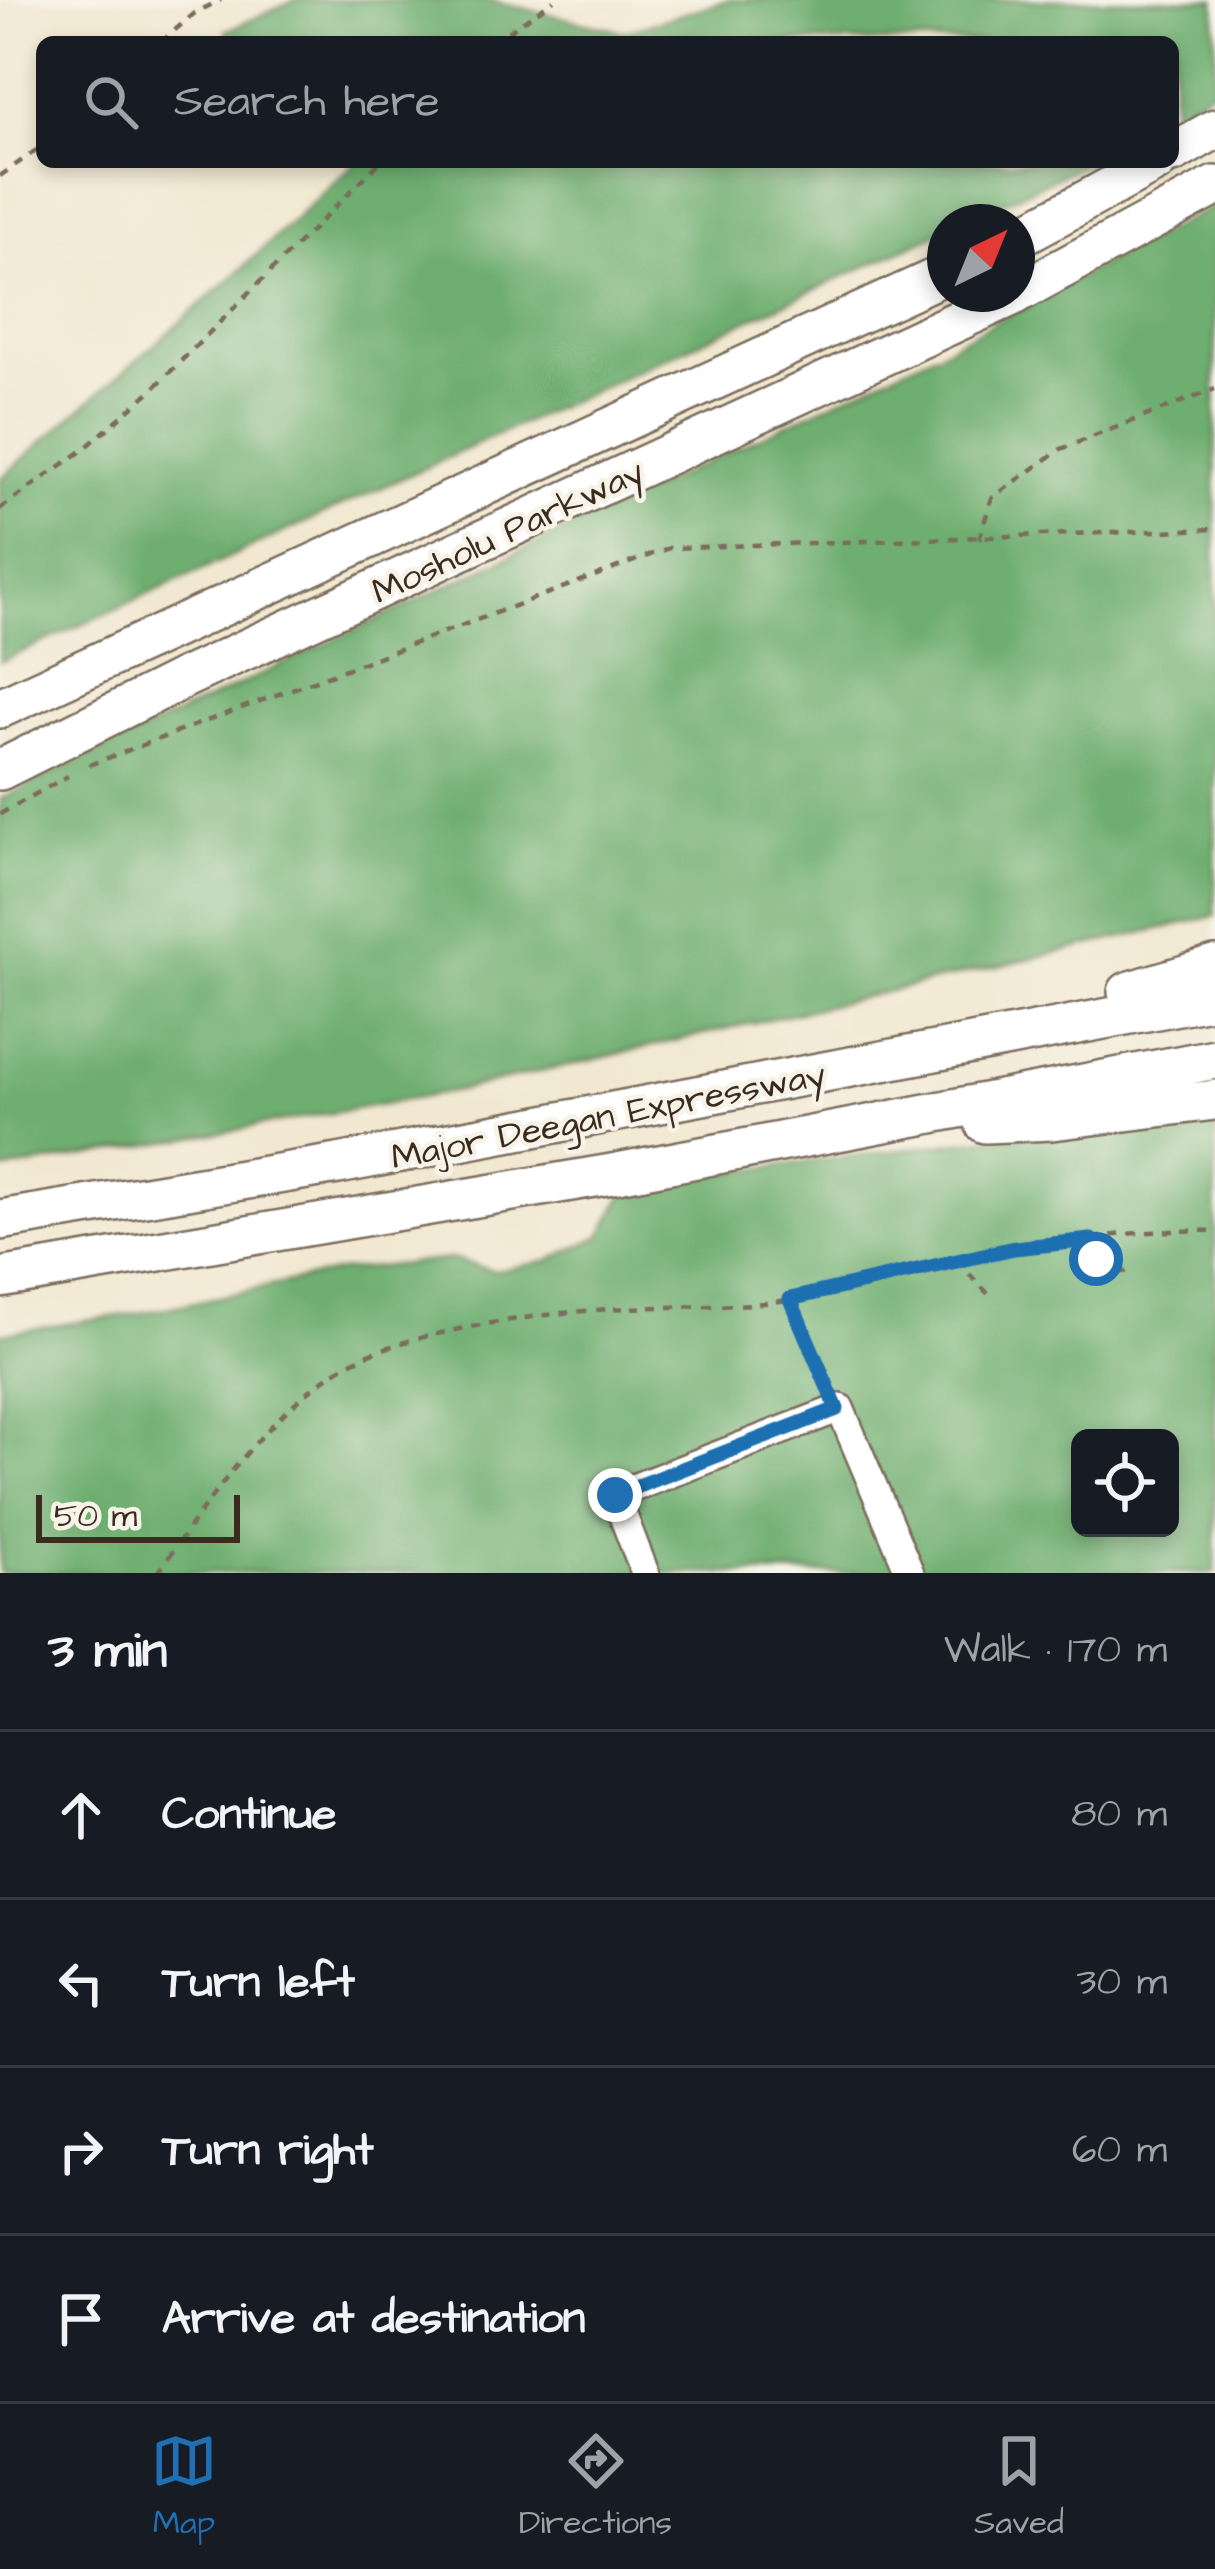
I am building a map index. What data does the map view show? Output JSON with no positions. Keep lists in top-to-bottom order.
{
  "streets": {
    "highway": ["Mosholu Parkway", "Major Deegan Expressway"]
  },
  "scale_bar": "50 m",
  "north": "top right",
  "page": {
    "search": "Search here",
    "scale": "50 m",
    "heading": ["3 min", "Walk · 170 m"],
    "list": [
      ["Continue", "80 m"],
      ["Turn left", "30 m"],
      ["Turn right", "60 m"],
      "Arrive at destination"
    ],
    "nav": ["Map", "Directions", "Saved"]
  }
}
